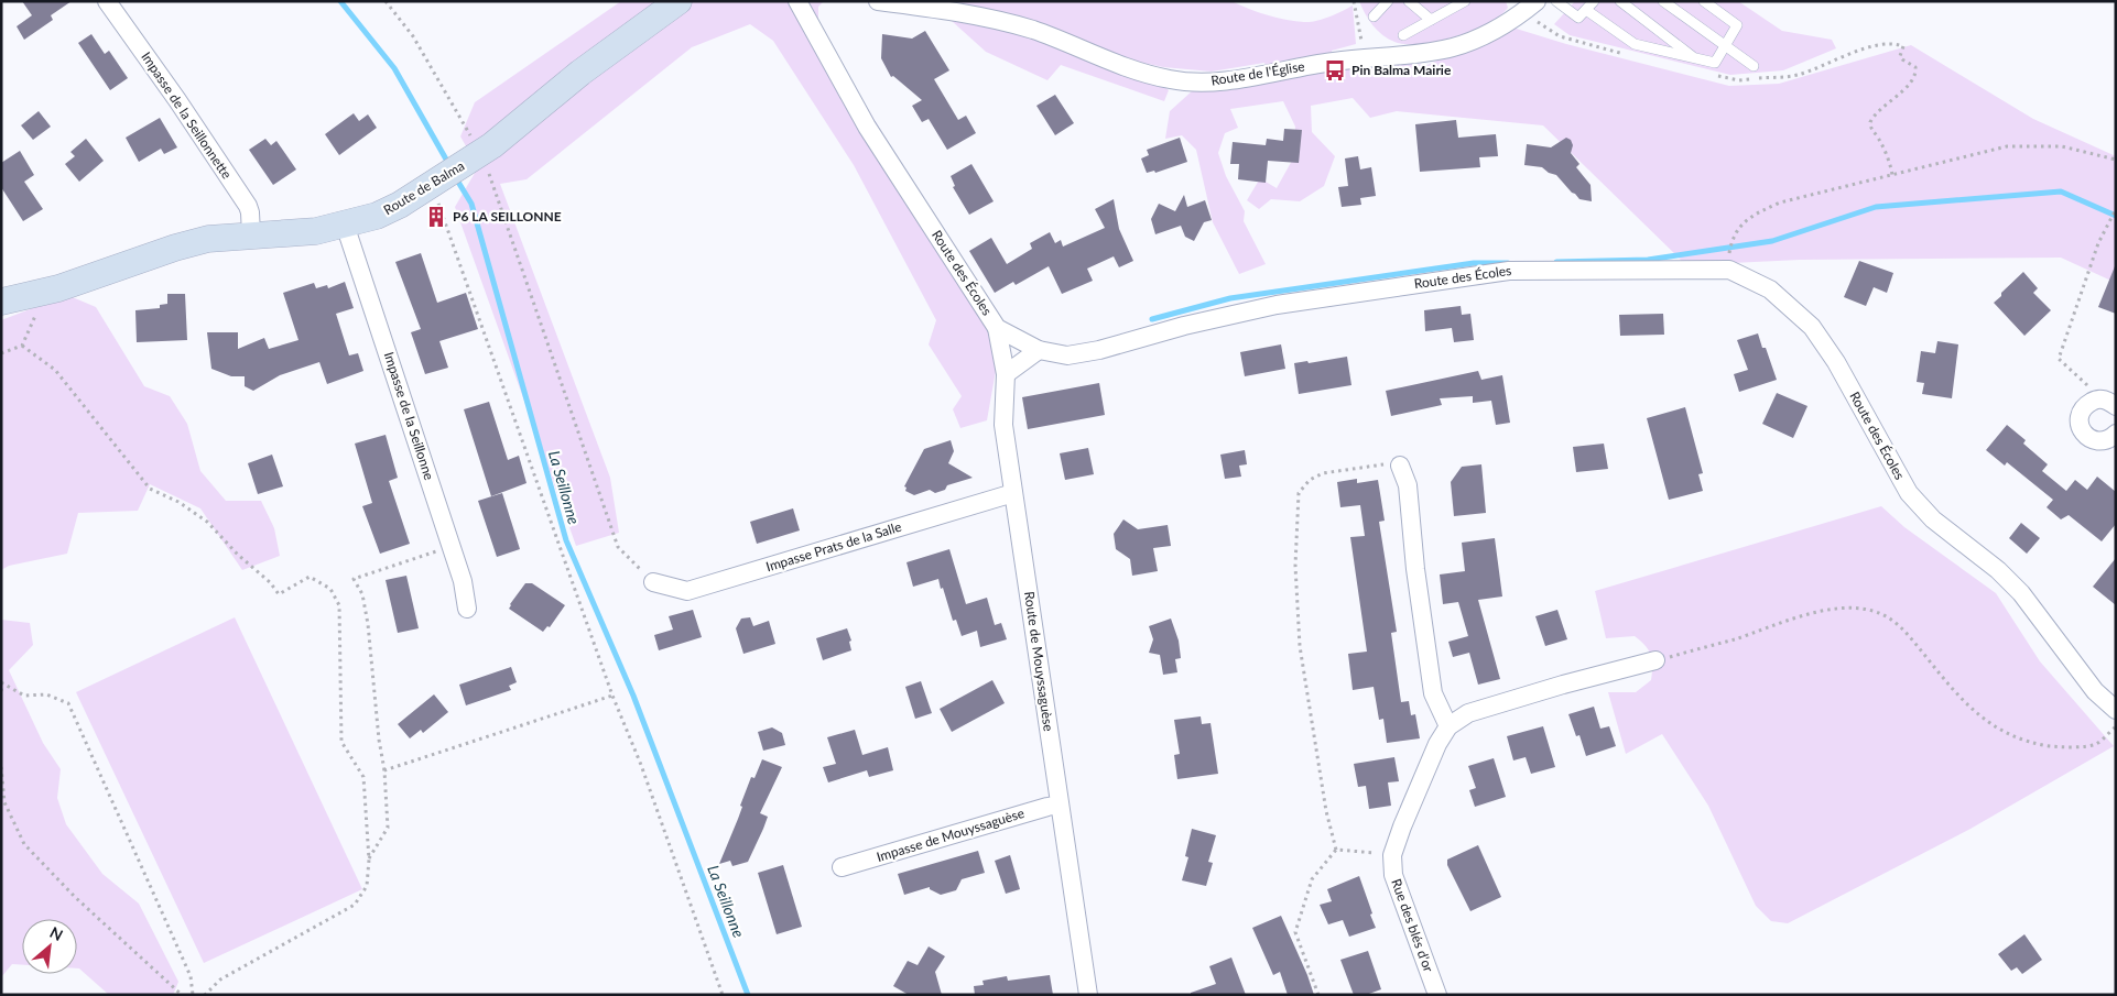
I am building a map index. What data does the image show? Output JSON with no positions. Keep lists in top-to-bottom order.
{
  "streets": {
    "street": [
      "Route de l'Église",
      "Impasse de la Seillonnette",
      "Route de Balma",
      "Route des Écoles",
      "Impasse de la Seillonne",
      "Impasse Prats de la Salle",
      "Route de Mouyssaguèse",
      "Impasse de Mouyssaguèse",
      "Rue des blés d'or"
    ]
  },
  "crossings": [
    ["Impasse de la Seillonnette", "Route de Balma"],
    ["Route de Balma", "Impasse de la Seillonne"],
    ["Route des Écoles", "Route de Mouyssaguèse"],
    ["Impasse Prats de la Salle", "Route de Mouyssaguèse"],
    ["Route de Mouyssaguèse", "Impasse de Mouyssaguèse"]
  ],
  "water": ["La Seillonne"],
  "places": {
    "bus stop": ["Pin Balma Mairie"],
    "building": ["P6 LA SEILLONNE"]
  },
  "north": "top right"
}
